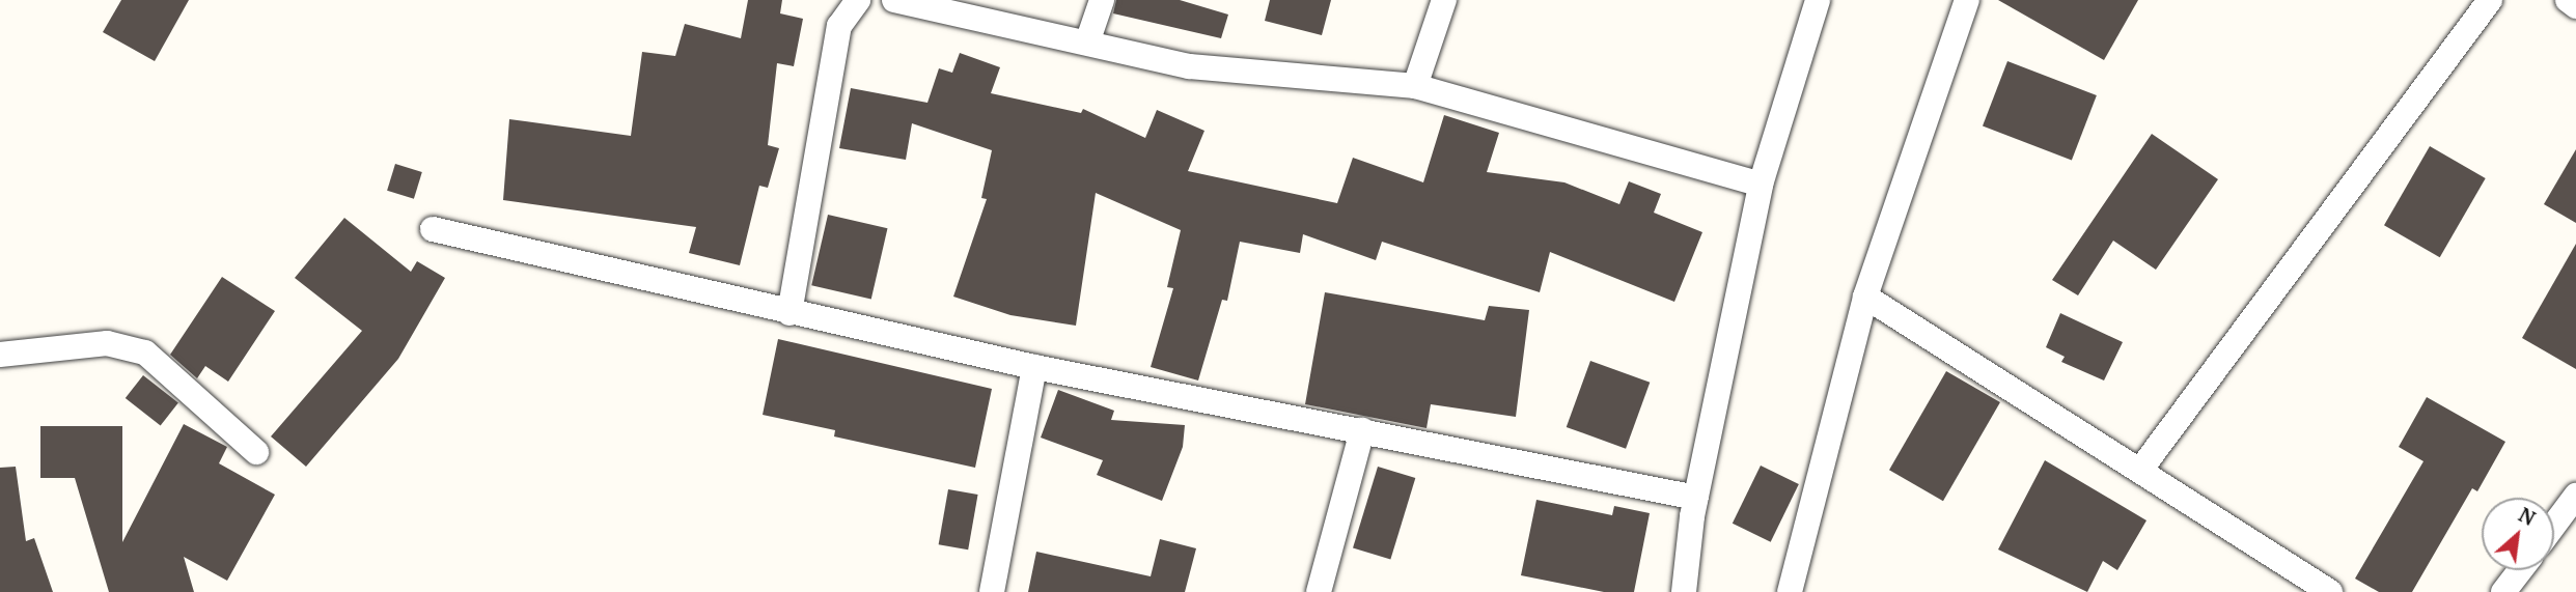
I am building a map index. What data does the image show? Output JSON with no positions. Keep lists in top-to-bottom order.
{
  "north": "top right"
}
